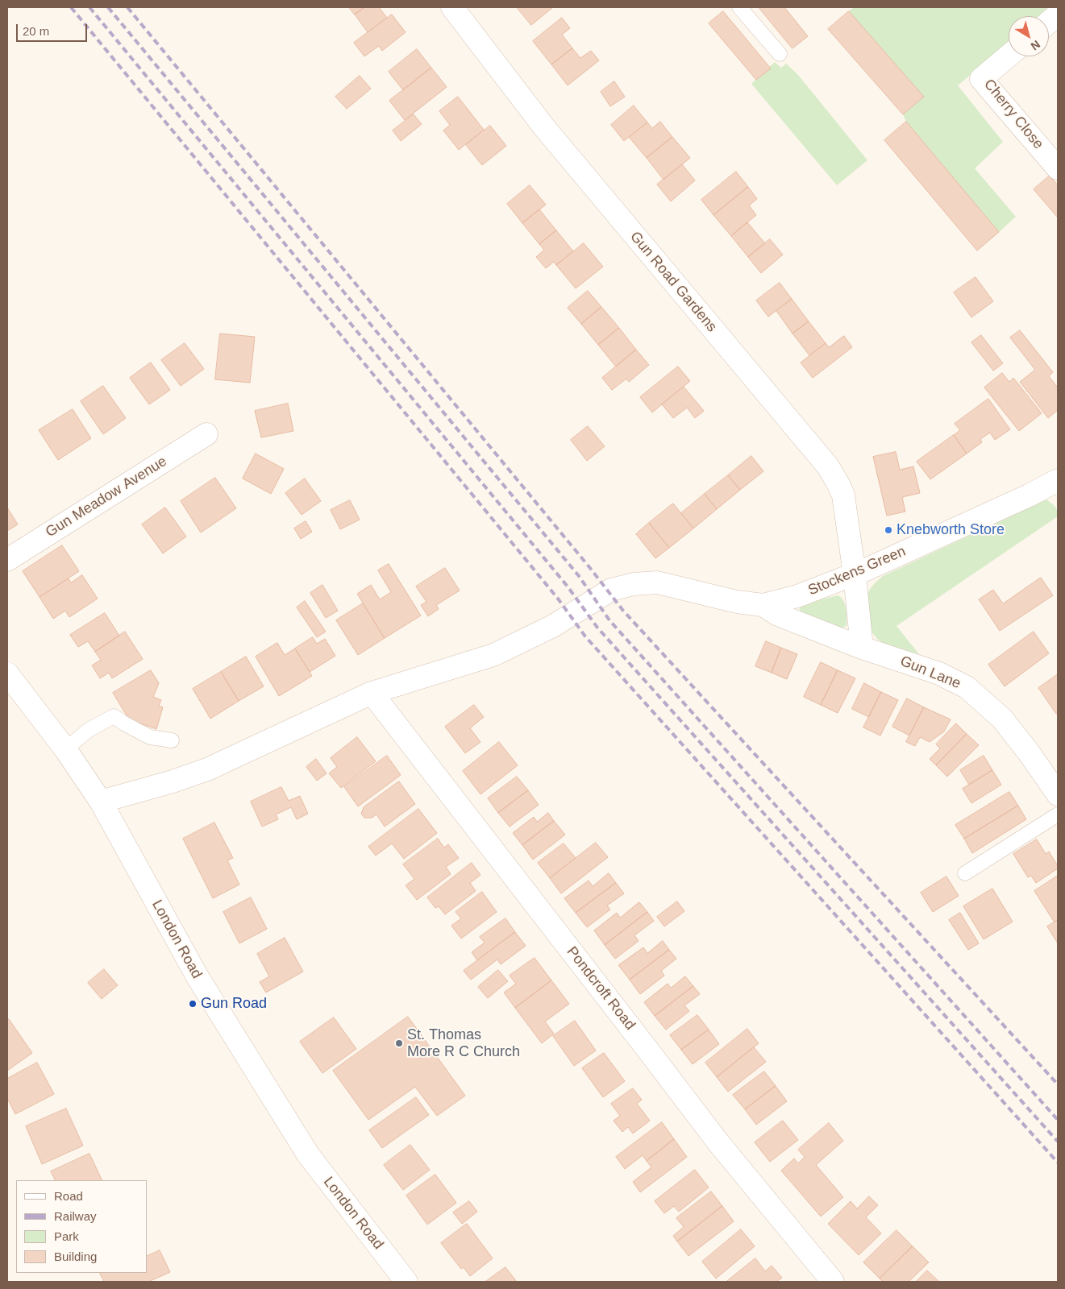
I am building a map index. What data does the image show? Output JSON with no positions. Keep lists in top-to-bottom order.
{
  "streets": {
    "street": [
      "Cherry Close",
      "Gun Road Gardens",
      "Gun Meadow Avenue",
      "Stockens Green",
      "Gun Lane",
      "London Road",
      "Pondcroft Road"
    ]
  },
  "crossings": [
    ["Gun Road Gardens", "Stockens Green"],
    ["Gun Road Gardens", "Gun Lane"],
    ["Stockens Green", "Gun Lane"]
  ],
  "places": ["Knebworth Store", "Gun Road", "St. Thomas More R C Church"],
  "legend": [
    "Road",
    "Railway",
    "Park",
    "Building"
  ],
  "scale_bar": "20 m",
  "north": "bottom right"
}
